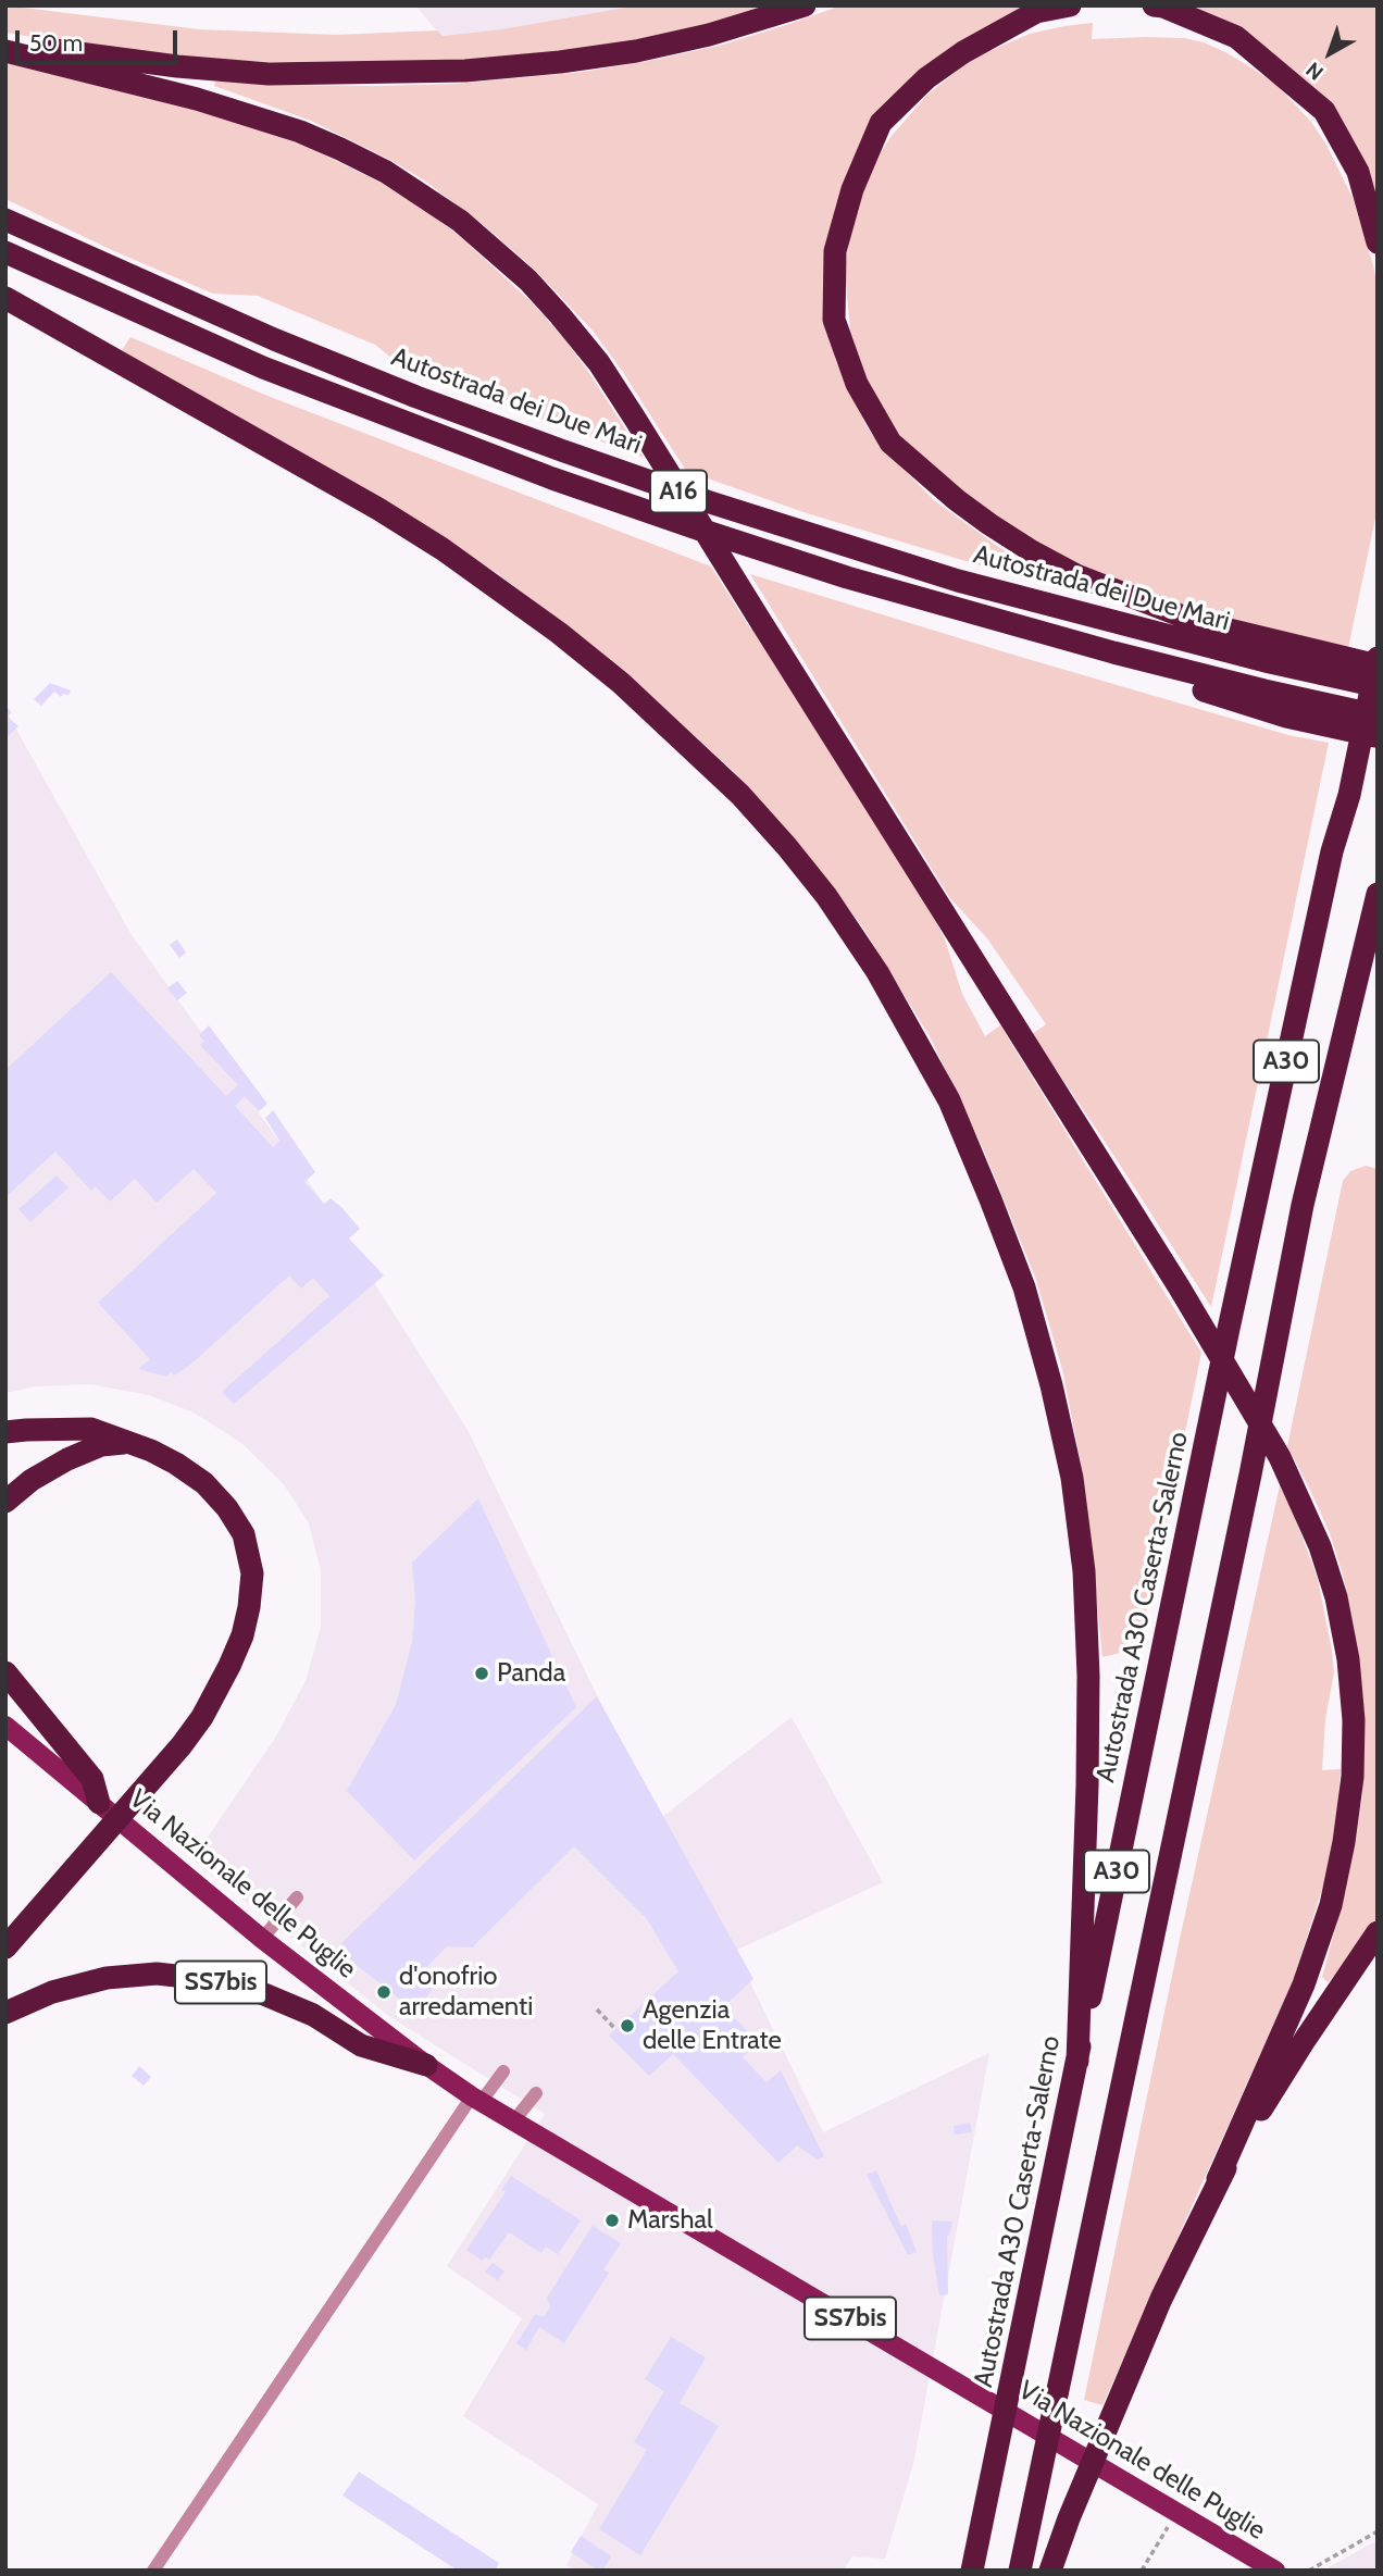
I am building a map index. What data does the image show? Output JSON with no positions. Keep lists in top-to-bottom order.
{
  "streets": {
    "highway": [
      "Autostrada dei Due Mari",
      "A16",
      "A30",
      "Autostrada A30 Caserta-Salerno",
      "SS7bis"
    ],
    "main road": ["Via Nazionale delle Puglie"]
  },
  "crossings": [
    ["Via Nazionale delle Puglie", "SS7bis"]
  ],
  "places": [
    "Panda",
    "d'onofrio arredamenti",
    "Agenzia delle Entrate",
    "Marshal"
  ],
  "scale_bar": "50 m",
  "north": "bottom left"
}
